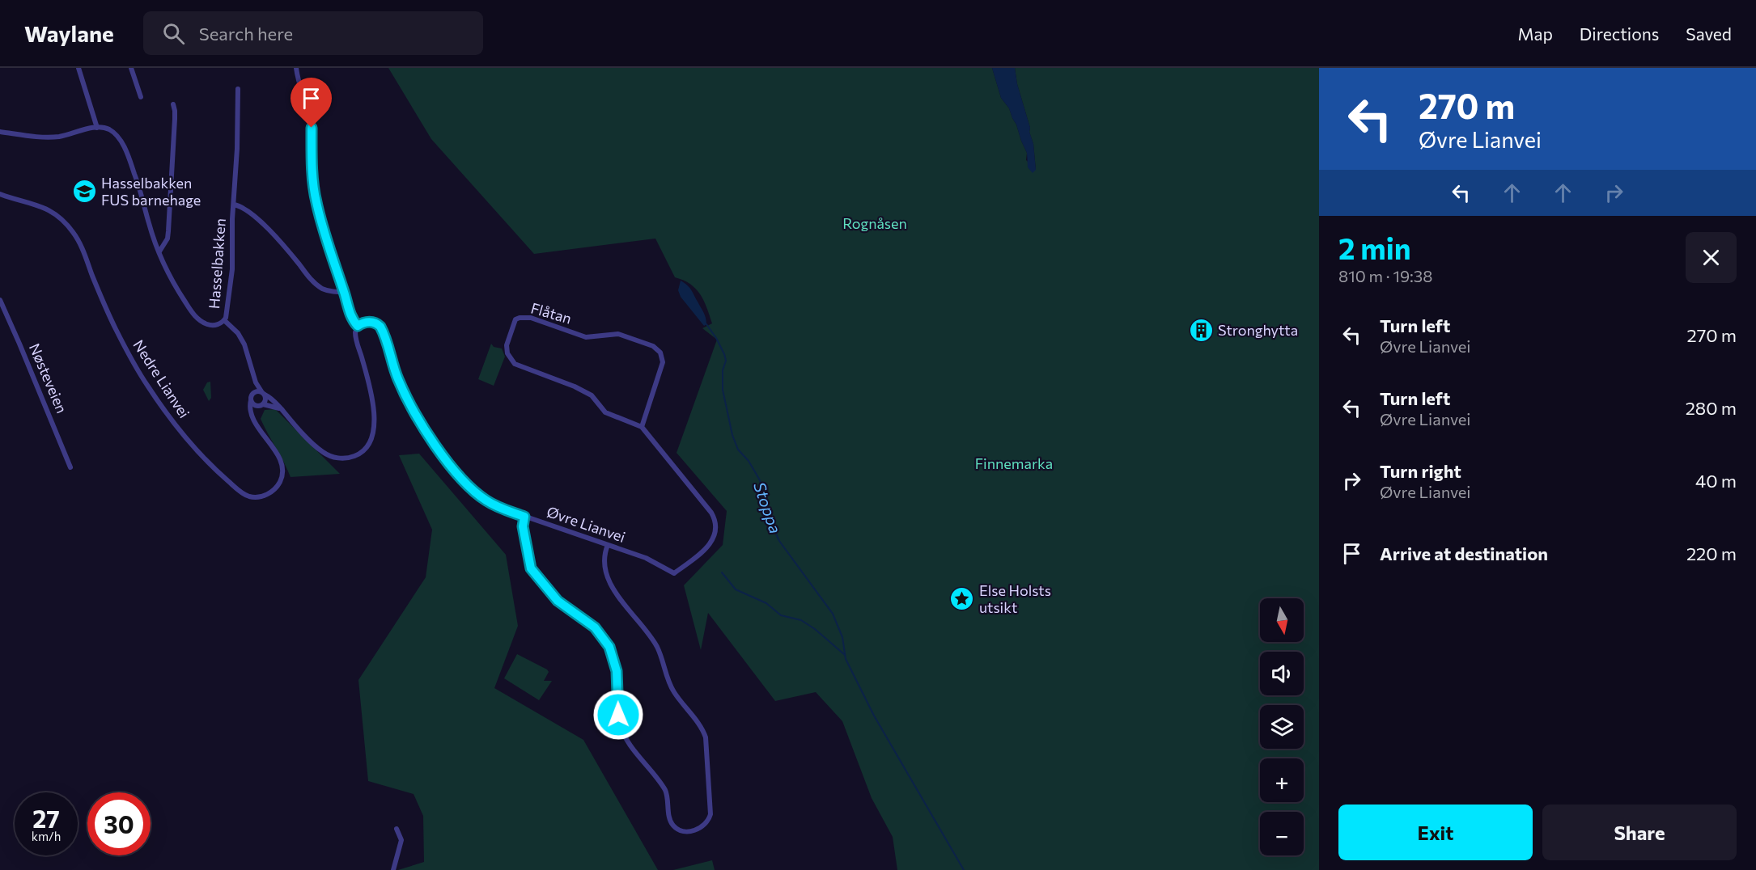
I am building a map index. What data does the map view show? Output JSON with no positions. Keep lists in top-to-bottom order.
{
  "streets": {
    "street": [
      "Hasselbakken",
      "Flåtan",
      "Nøsteveien",
      "Nedre Lianvei",
      "Øvre Lianvei"
    ]
  },
  "crossings": [
    ["Flåtan", "Øvre Lianvei"]
  ],
  "water": ["Stoppa"],
  "parks": ["Rognåsen", "Finnemarka"],
  "places": {
    "school or university": ["Hasselbakken FUS barnehage"],
    "building": ["Stronghytta"],
    "place": ["Else Holsts utsikt"]
  },
  "north": "bottom",
  "page": {
    "header": "Waylane",
    "search": "Search here",
    "nav": ["Map", "Directions", "Saved"],
    "turn": ["270 m", "Øvre Lianvei"],
    "heading": ["2 min", "810 m · 19:38"],
    "list": [
      {
        "name": "Turn left",
        "note": "Øvre Lianvei",
        "value": "270 m"
      },
      {
        "name": "Turn left",
        "note": "Øvre Lianvei",
        "value": "280 m"
      },
      {
        "name": "Turn right",
        "note": "Øvre Lianvei",
        "value": "40 m"
      },
      {
        "name": "Arrive at destination",
        "value": "220 m"
      }
    ],
    "map_buttons": ["+", "−"],
    "speed": "27 km/h",
    "limit": "30",
    "buttons": ["Exit", "Share"]
  }
}
